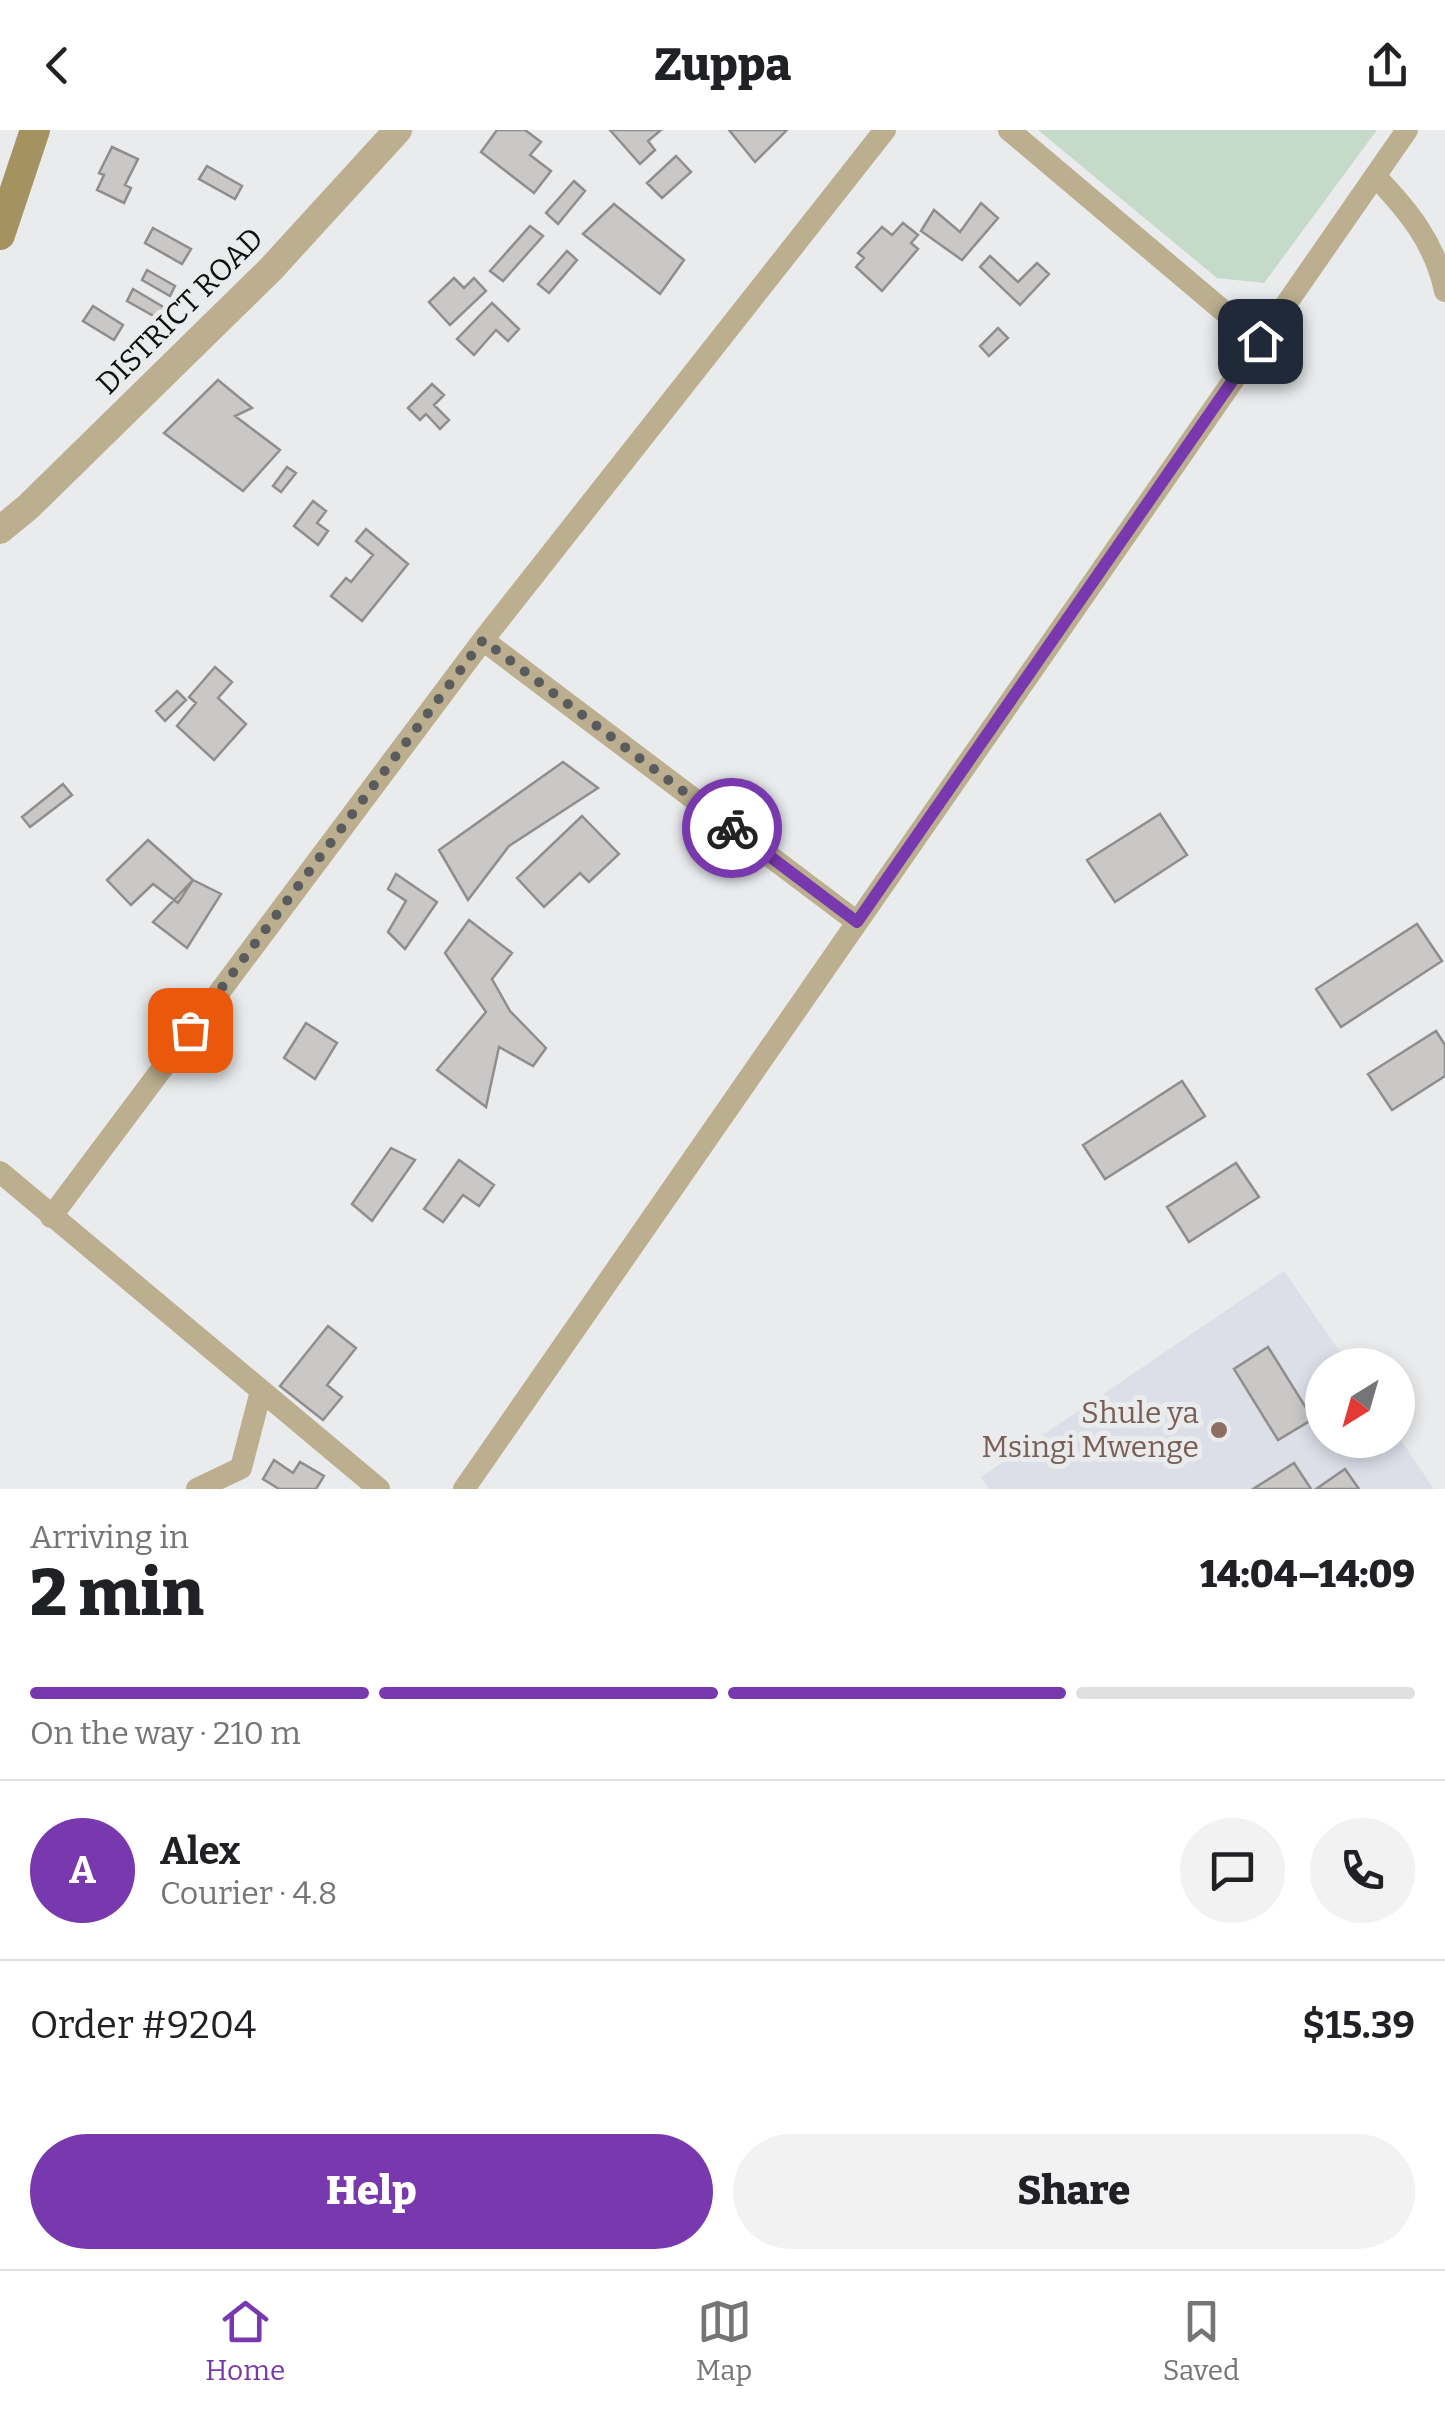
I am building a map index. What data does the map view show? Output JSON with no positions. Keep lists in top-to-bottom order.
{
  "streets": {
    "street": ["DISTRICT ROAD"]
  },
  "places": ["Shule ya Msingi Mwenge"],
  "north": "bottom left",
  "page": {
    "header": "Zuppa",
    "heading": ["2 min", "Arriving in", "14:04–14:09"],
    "panel": [
      "Alex",
      "Courier · 4.8",
      "Order #9204",
      "$15.39"
    ],
    "bar": "On the way · 210 m",
    "round": "A",
    "buttons": ["Help", "Share"],
    "tabs": ["Home", "Map", "Saved"]
  }
}
